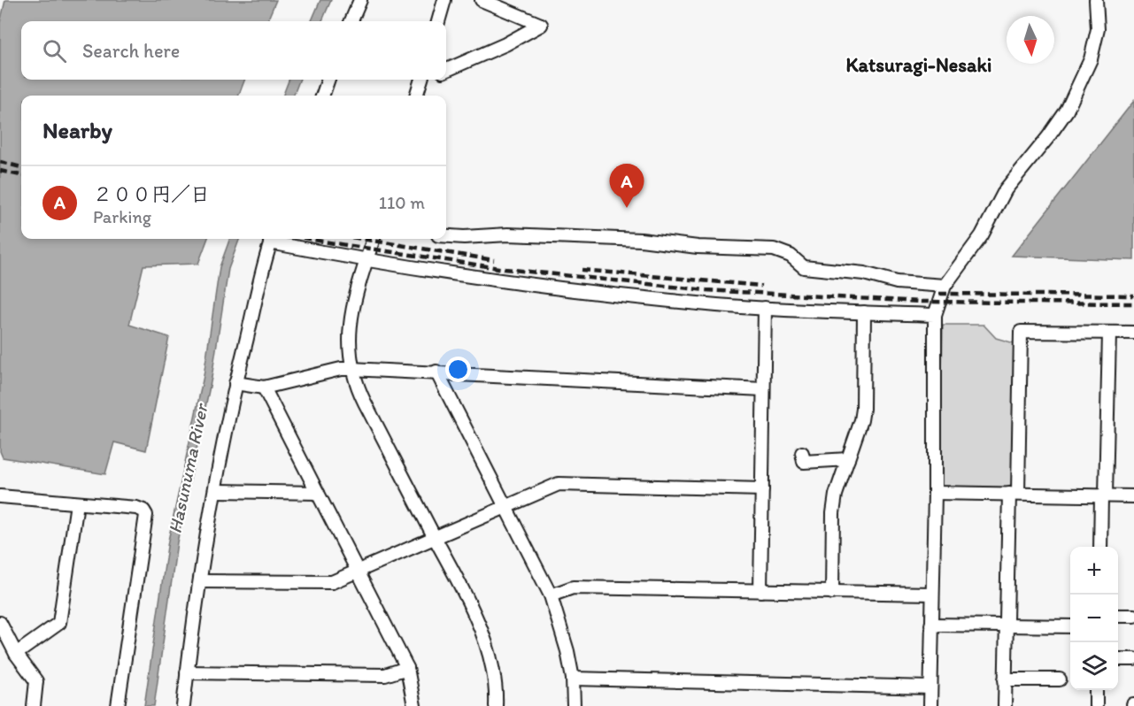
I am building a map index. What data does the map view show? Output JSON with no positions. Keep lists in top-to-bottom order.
{
  "districts": ["Katsuragi-Nesaki"],
  "water": ["Hasunuma River"],
  "north": "bottom",
  "page": {
    "search": "Search here",
    "heading": "Nearby",
    "pins": "A",
    "list": [
      {
        "mark": "A",
        "name": "２００円／日",
        "note": "Parking",
        "value": "110 m"
      }
    ],
    "map_buttons": ["+", "−"]
  }
}
